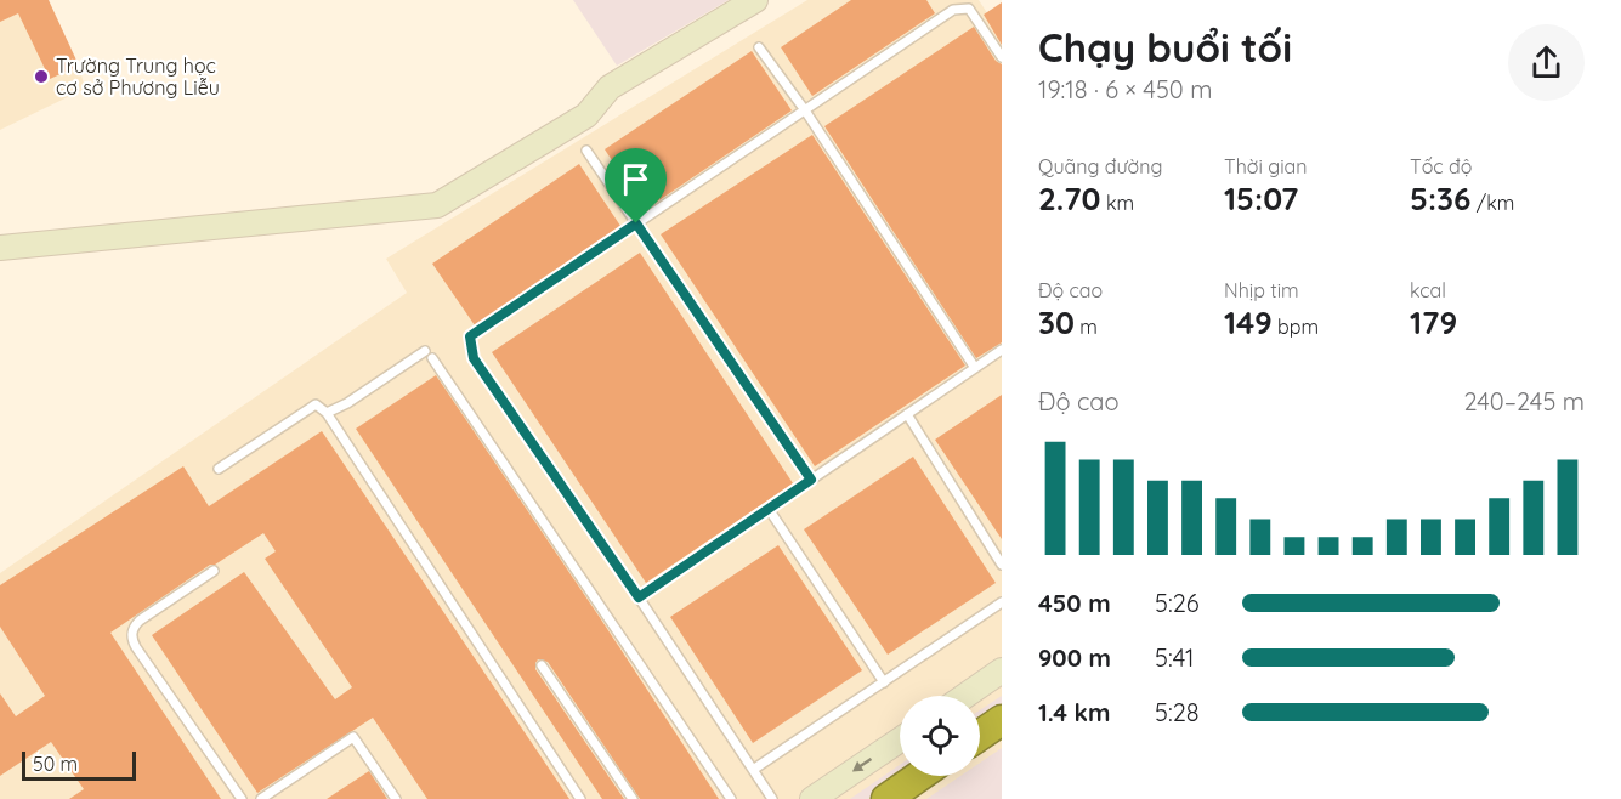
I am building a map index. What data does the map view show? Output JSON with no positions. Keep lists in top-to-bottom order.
{
  "places": ["Trường Trung học cơ sở Phương Liễu"],
  "scale_bar": "50 m",
  "page": {
    "heading": ["Chạy buổi tối", "19:18 · 6 × 450 m"],
    "stats": [
      ["Quãng đường", "2.70 km"],
      ["Thời gian", "15:07"],
      ["Tốc độ", "5:36 /km"],
      ["Độ cao", "30 m"],
      ["Nhịp tim", "149 bpm"],
      ["kcal", "179"]
    ],
    "chart": ["Độ cao", "240–245 m"],
    "list": [
      {
        "name": "450 m",
        "note": "5:26"
      },
      {
        "name": "900 m",
        "note": "5:41"
      },
      {
        "name": "1.4 km",
        "note": "5:28"
      }
    ],
    "scale": "50 m"
  }
}
